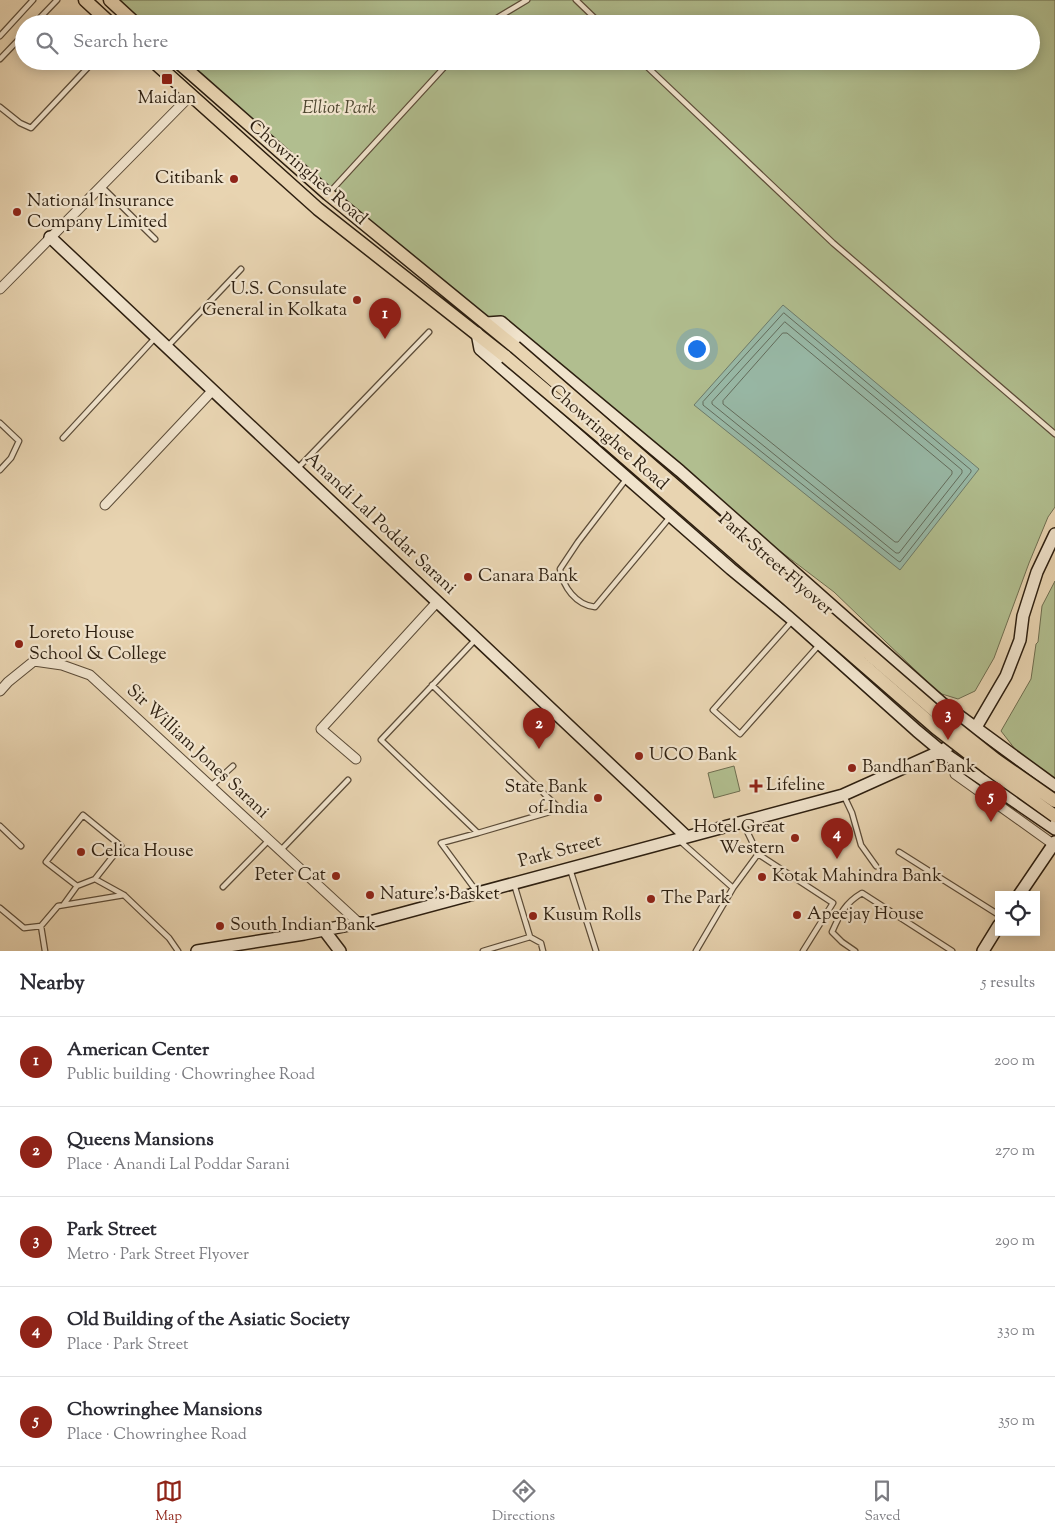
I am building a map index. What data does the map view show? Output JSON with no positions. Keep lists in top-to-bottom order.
{
  "streets": {
    "main road": [
      "Chowringhee Road",
      "Anandi Lal Poddar Sarani",
      "Park Street Flyover",
      "Park Street"
    ],
    "street": ["Sir William Jones Sarani"]
  },
  "crossings": [
    ["Chowringhee Road", "Park Street Flyover"],
    ["Chowringhee Road", "Park Street"],
    ["Anandi Lal Poddar Sarani", "Park Street"],
    ["Sir William Jones Sarani", "Park Street"]
  ],
  "parks": ["Elliot Park"],
  "places": {
    "transit": ["Maidan"],
    "other": [
      "Citibank",
      "National Insurance Company Limited",
      "U.S. Consulate General in Kolkata",
      "Canara Bank",
      "Loreto House School & College",
      "UCO Bank",
      "Bandhan Bank",
      "State Bank of India",
      "Hotel Great Western",
      "Celica House",
      "Peter Cat",
      "Kotak Mahindra Bank",
      "Nature's Basket",
      "The Park",
      "Apeejay House",
      "Kusum Rolls",
      "South Indian Bank"
    ],
    "health": ["Lifeline"]
  },
  "page": {
    "search": "Search here",
    "pins": [
      "1",
      "3",
      "2",
      "5",
      "4"
    ],
    "heading": ["Nearby", "5 results"],
    "list": [
      {
        "mark": "1",
        "name": "American Center",
        "note": "Public building · Chowringhee Road",
        "value": "200 m"
      },
      {
        "mark": "2",
        "name": "Queens Mansions",
        "note": "Place · Anandi Lal Poddar Sarani",
        "value": "270 m"
      },
      {
        "mark": "3",
        "name": "Park Street",
        "note": "Metro · Park Street Flyover",
        "value": "290 m"
      },
      {
        "mark": "4",
        "name": "Old Building of the Asiatic Society",
        "note": "Place · Park Street",
        "value": "330 m"
      },
      {
        "mark": "5",
        "name": "Chowringhee Mansions",
        "note": "Place · Chowringhee Road",
        "value": "350 m"
      }
    ],
    "nav": ["Map", "Directions", "Saved"]
  }
}
